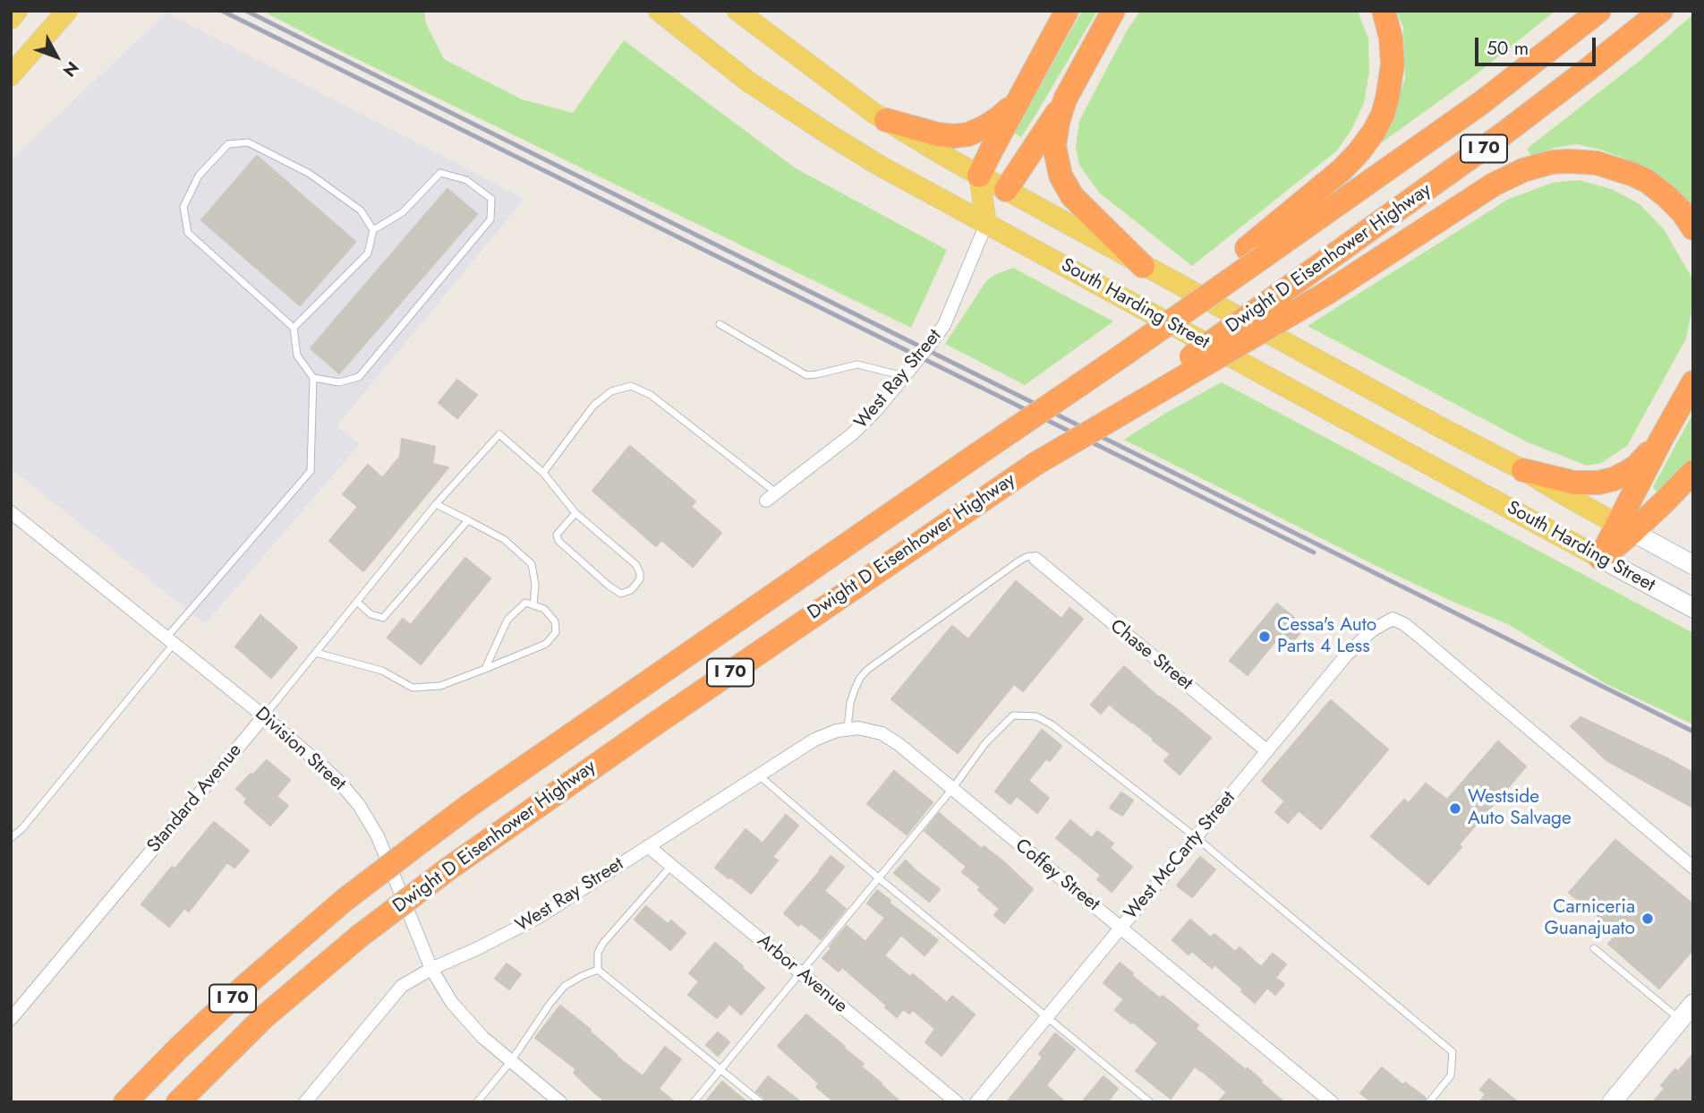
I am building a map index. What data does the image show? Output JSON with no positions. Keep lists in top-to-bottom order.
{
  "streets": {
    "highway": ["I 70", "Dwight D Eisenhower Highway"],
    "main road": ["South Harding Street", "West Ray Street"],
    "street": [
      "Chase Street",
      "Division Street",
      "Standard Avenue",
      "West McCarty Street",
      "Coffey Street",
      "Arbor Avenue"
    ]
  },
  "crossings": [
    ["South Harding Street", "West Ray Street"],
    ["West Ray Street", "Division Street"],
    ["West Ray Street", "Coffey Street"],
    ["West Ray Street", "Arbor Avenue"],
    ["Chase Street", "West McCarty Street"],
    ["Division Street", "Standard Avenue"],
    ["West McCarty Street", "Coffey Street"]
  ],
  "places": ["Cessa's Auto Parts 4 Less", "Westside Auto Salvage", "Carniceria Guanajuato"],
  "scale_bar": "50 m",
  "north": "bottom right"
}
